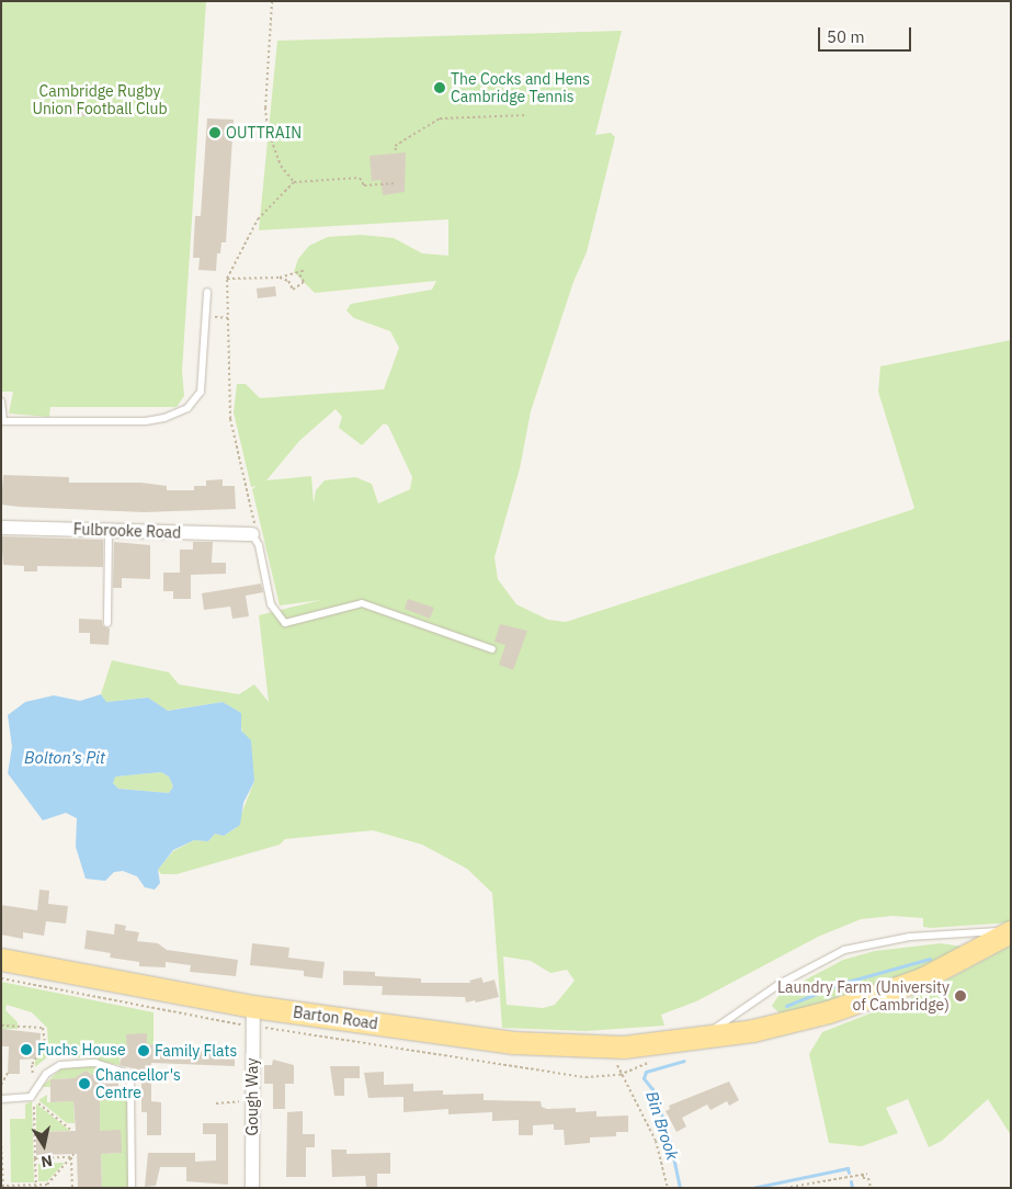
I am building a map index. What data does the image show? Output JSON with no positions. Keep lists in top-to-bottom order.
{
  "streets": {
    "main road": ["Barton Road"],
    "street": ["Fulbrooke Road", "Gough Way"]
  },
  "crossings": [
    ["Barton Road", "Gough Way"]
  ],
  "water": ["Bolton’s Pit", "Bin Brook"],
  "parks": ["Cambridge Rugby Union Football Club"],
  "places": [
    "The Cocks and Hens Cambridge Tennis",
    "OUTTRAIN",
    "Laundry Farm (University of Cambridge)",
    "Fuchs House",
    "Family Flats",
    "Chancellor's Centre"
  ],
  "scale_bar": "50 m",
  "north": "bottom"
}
